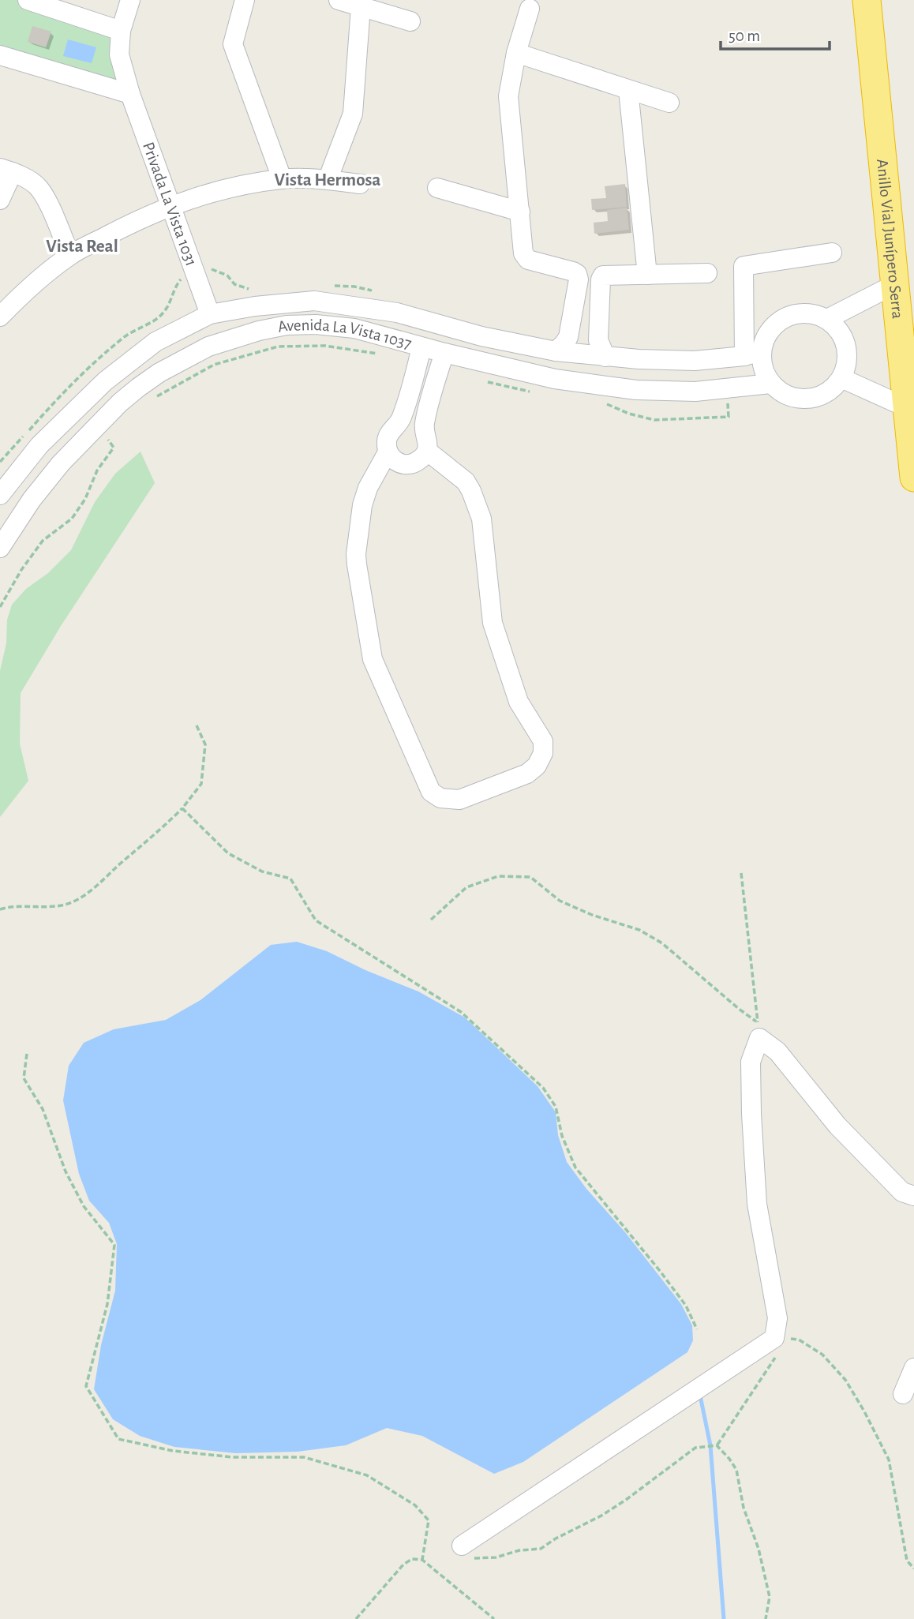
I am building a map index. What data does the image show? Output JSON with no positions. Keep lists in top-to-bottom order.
{
  "streets": {
    "highway": ["Anillo Vial Junípero Serra"],
    "street": ["Privada La Vista 1031", "Avenida La Vista 1037"]
  },
  "crossings": [
    ["Privada La Vista 1031", "Avenida La Vista 1037"]
  ],
  "districts": ["Vista Hermosa", "Vista Real"],
  "scale_bar": "50 m"
}
